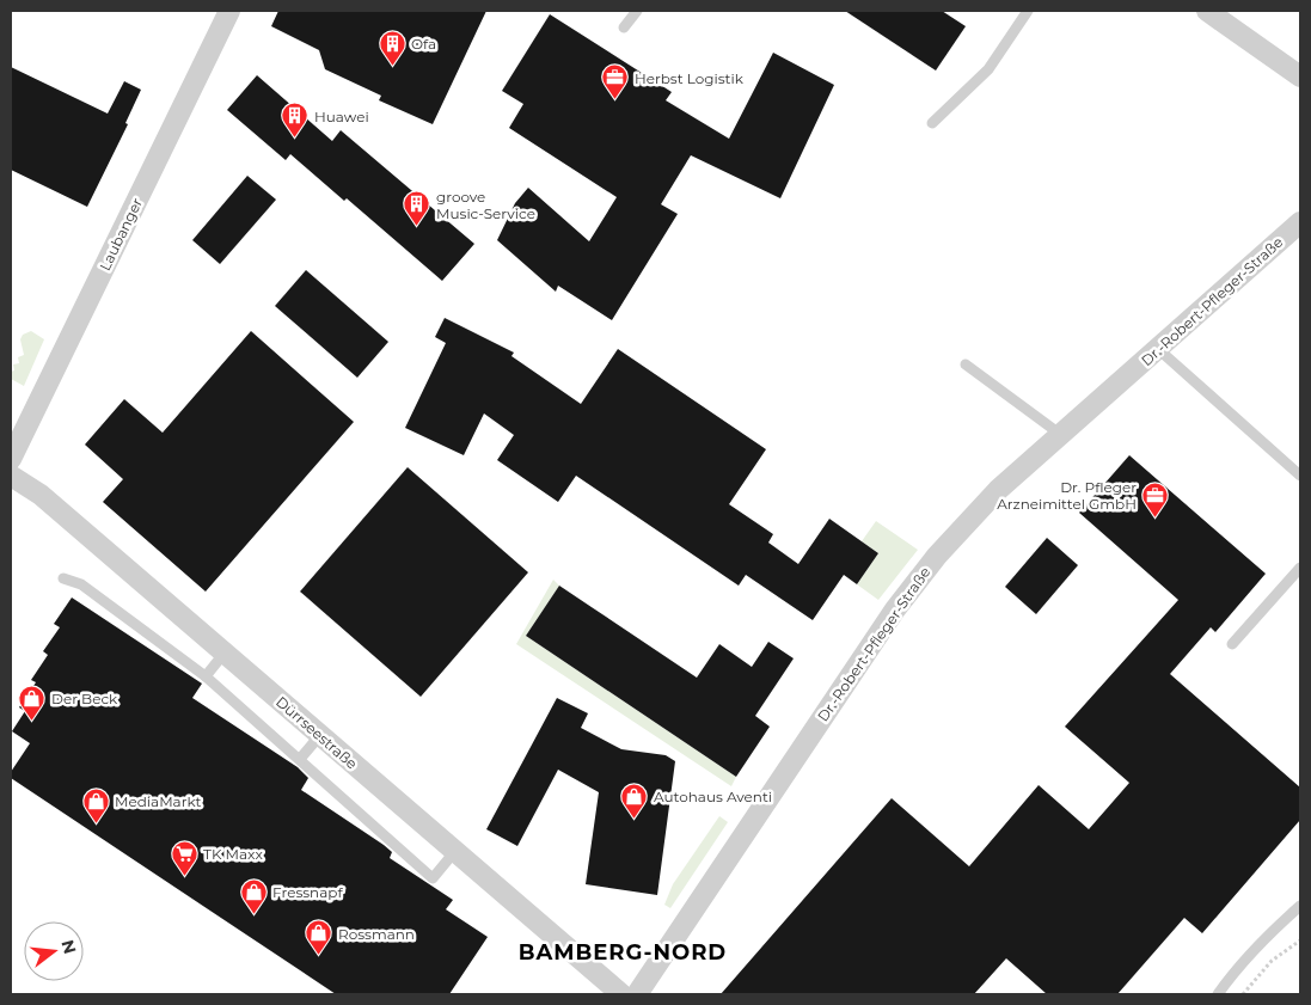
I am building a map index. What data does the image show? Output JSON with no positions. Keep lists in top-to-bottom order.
{
  "streets": {
    "street": ["Laubanger", "Dr.-Robert-Pfleger-Straße", "Dürrseestraße"]
  },
  "districts": ["BAMBERG-NORD"],
  "places": {
    "building": ["Ofa", "Huawei", "groove Music-Service"],
    "office": ["Herbst Logistik", "Dr. Pfleger Arzneimittel GmbH"],
    "shop": [
      "Der Beck",
      "Autohaus Aventi",
      "MediaMarkt",
      "Fressnapf",
      "Rossmann"
    ],
    "supermarket": ["TK Maxx"]
  },
  "north": "right"
}
